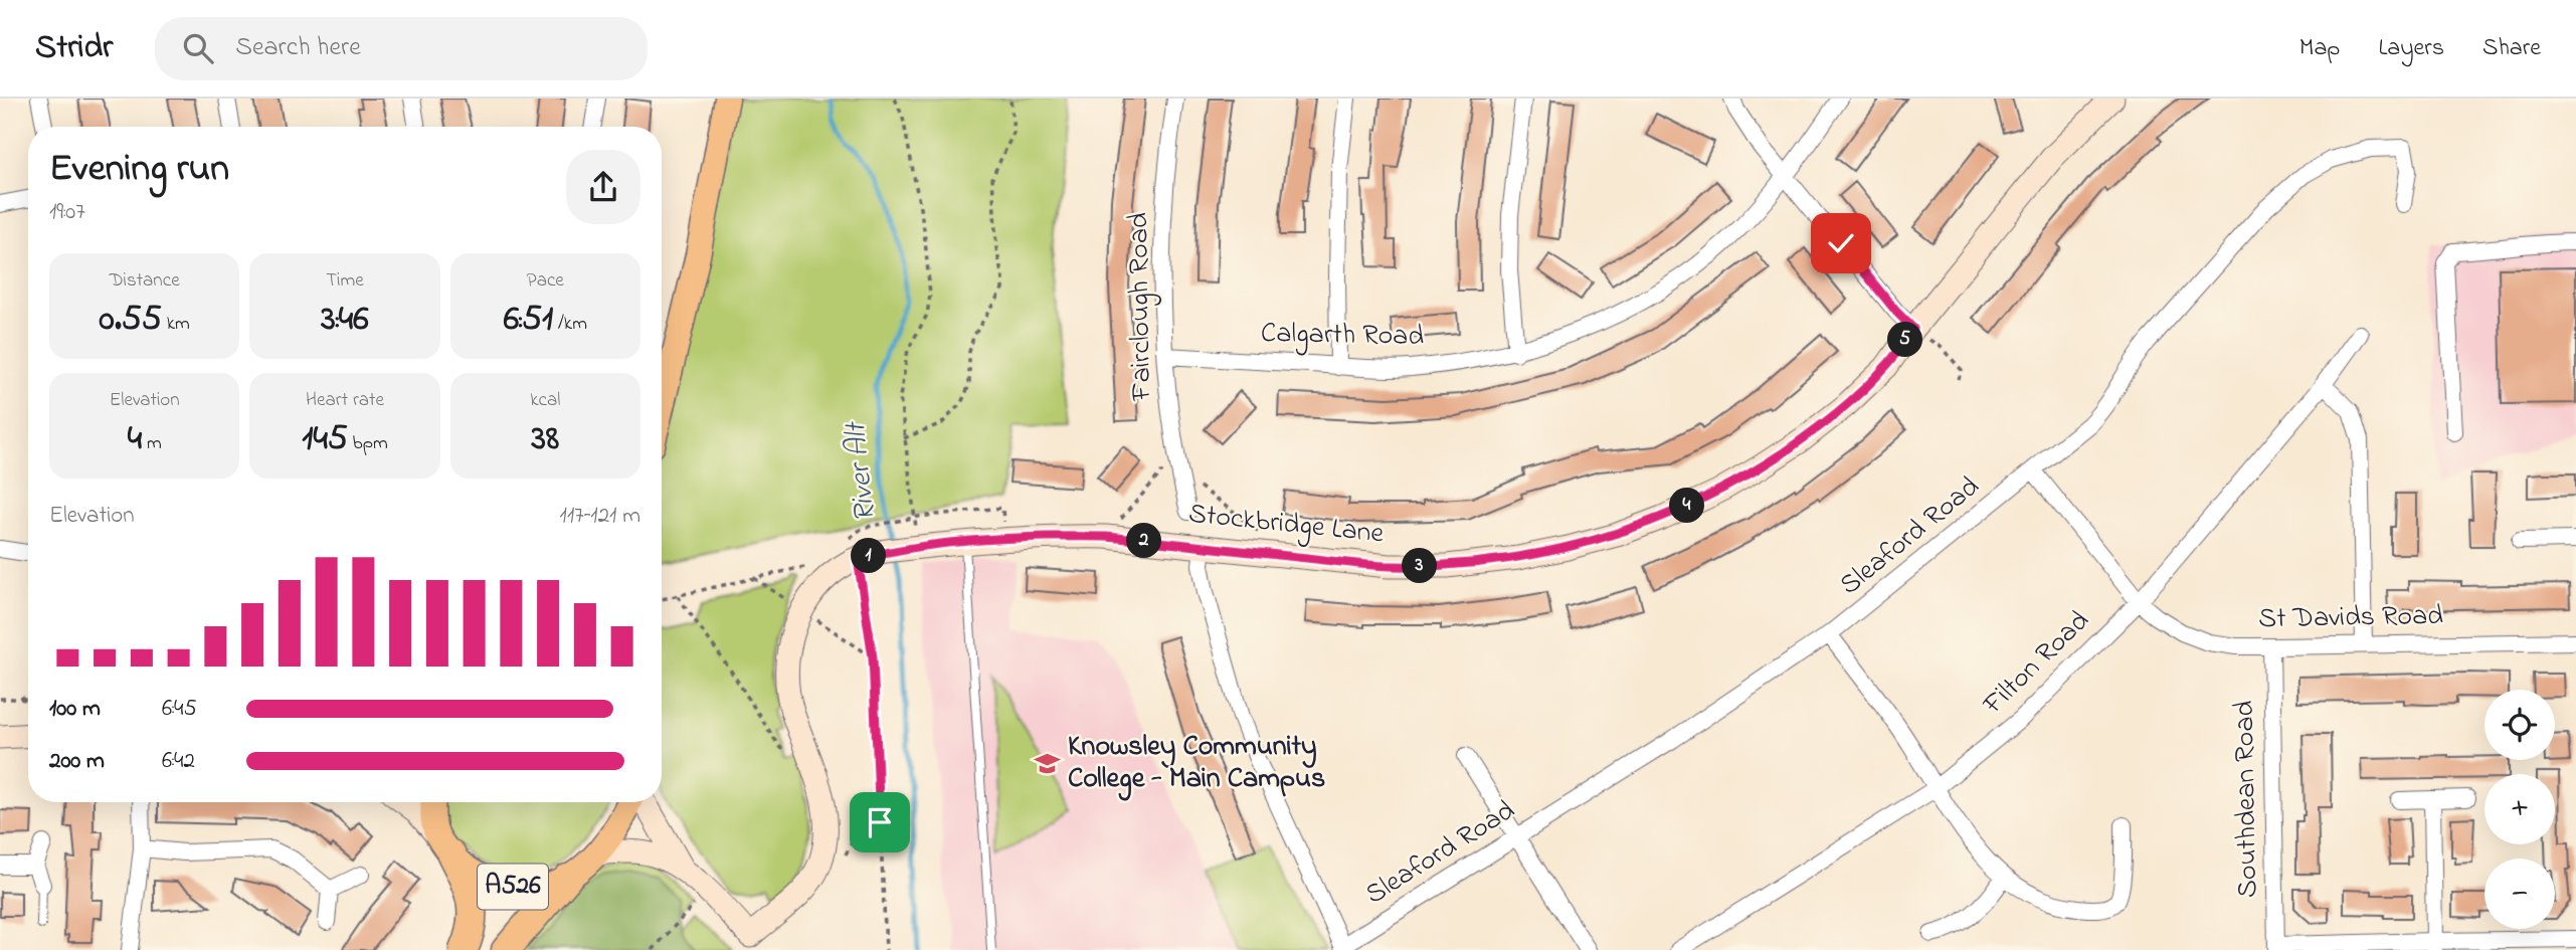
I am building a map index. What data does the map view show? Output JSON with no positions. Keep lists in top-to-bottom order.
{
  "streets": {
    "main road": ["Stockbridge Lane", "A526"],
    "street": [
      "Fairclough Road",
      "Calgarth Road",
      "Sleaford Road",
      "St Davids Road",
      "Filton Road",
      "Southdean Road"
    ]
  },
  "crossings": [
    ["Fairclough Road", "Calgarth Road"],
    ["Stockbridge Lane", "A526"],
    ["Sleaford Road", "St Davids Road"],
    ["St Davids Road", "Filton Road"],
    ["St Davids Road", "Southdean Road"]
  ],
  "water": ["River Alt"],
  "places": {
    "school or university": ["Knowsley Community College - Main Campus"]
  },
  "page": {
    "header": "Stridr",
    "search": "Search here",
    "nav": ["Map", "Layers", "Share"],
    "heading": ["Evening run", "19:07"],
    "stats": [
      ["Distance", "0.55 km"],
      ["Time", "3:46"],
      ["Pace", "6:51 /km"],
      ["Elevation", "4 m"],
      ["Heart rate", "145 bpm"],
      ["kcal", "38"]
    ],
    "pins": [
      "5",
      "4",
      "2",
      "1",
      "3"
    ],
    "chart": ["Elevation", "117–121 m"],
    "list": [
      {
        "name": "100 m",
        "note": "6:45"
      },
      {
        "name": "200 m",
        "note": "6:42"
      }
    ],
    "map_buttons": ["+", "−"]
  }
}
